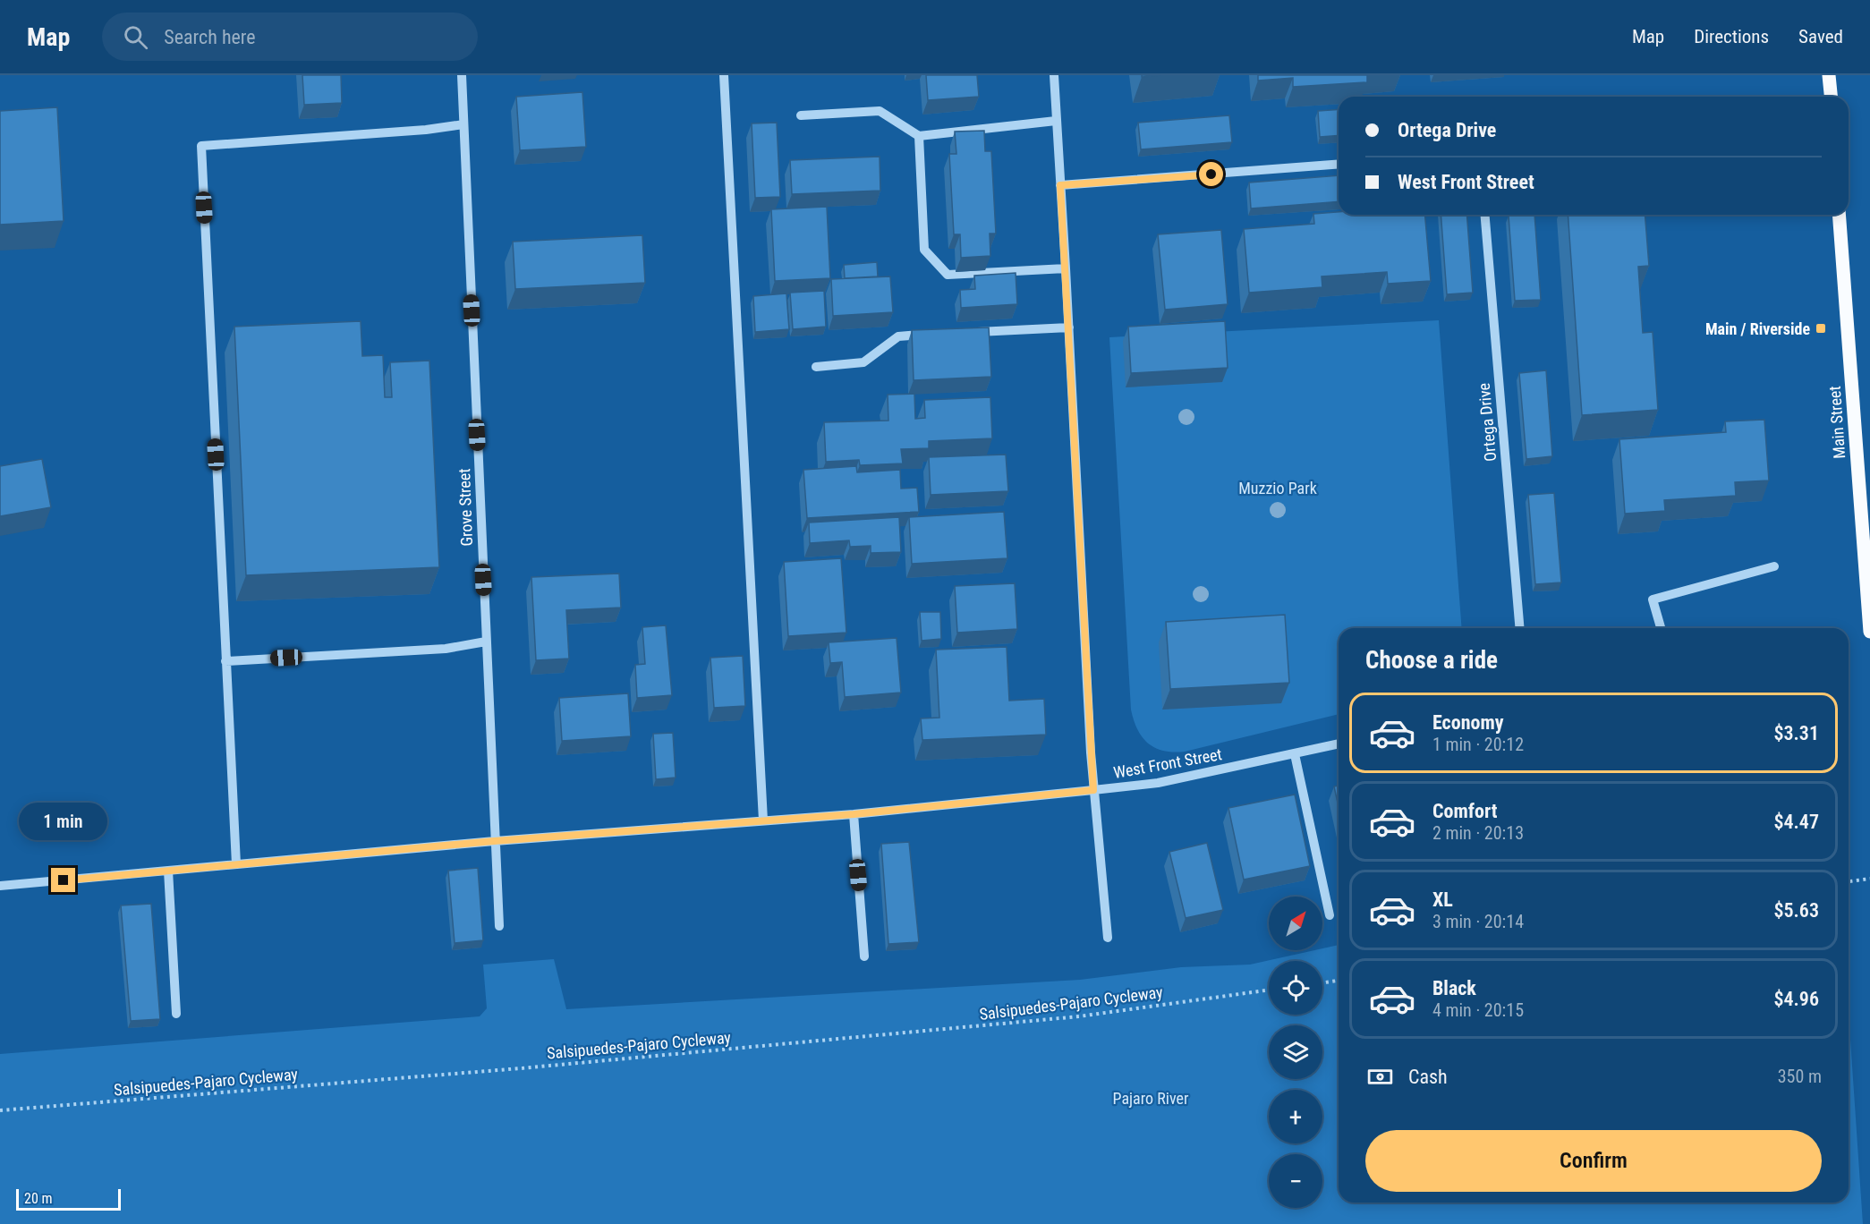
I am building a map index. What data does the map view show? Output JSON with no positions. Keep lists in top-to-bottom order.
{
  "streets": {
    "main road": ["Main Street"],
    "street": ["Ortega Drive", "Grove Street", "West Front Street"],
    "path": ["Salsipuedes-Pajaro Cycleway"]
  },
  "crossings": [
    ["Grove Street", "West Front Street"]
  ],
  "parks": ["Muzzio Park", "Pajaro River"],
  "places": {
    "transit": ["Main / Riverside"]
  },
  "scale_bar": "20 m",
  "north": "top right",
  "page": {
    "header": "Map",
    "search": "Search here",
    "nav": ["Map", "Directions", "Saved"],
    "banner": ["Ortega Drive", "West Front Street"],
    "heading": "Choose a ride",
    "list": [
      {
        "name": "Economy",
        "note": "1 min · 20:12",
        "value": "$3.31"
      },
      {
        "name": "Comfort",
        "note": "2 min · 20:13",
        "value": "$4.47"
      },
      {
        "name": "XL",
        "note": "3 min · 20:14",
        "value": "$5.63"
      },
      {
        "name": "Black",
        "note": "4 min · 20:15",
        "value": "$4.96"
      }
    ],
    "bubble": "1 min",
    "map_buttons": ["+", "−"],
    "pay": ["Cash", "350 m"],
    "buttons": "Confirm",
    "scale": "20 m"
  }
}
